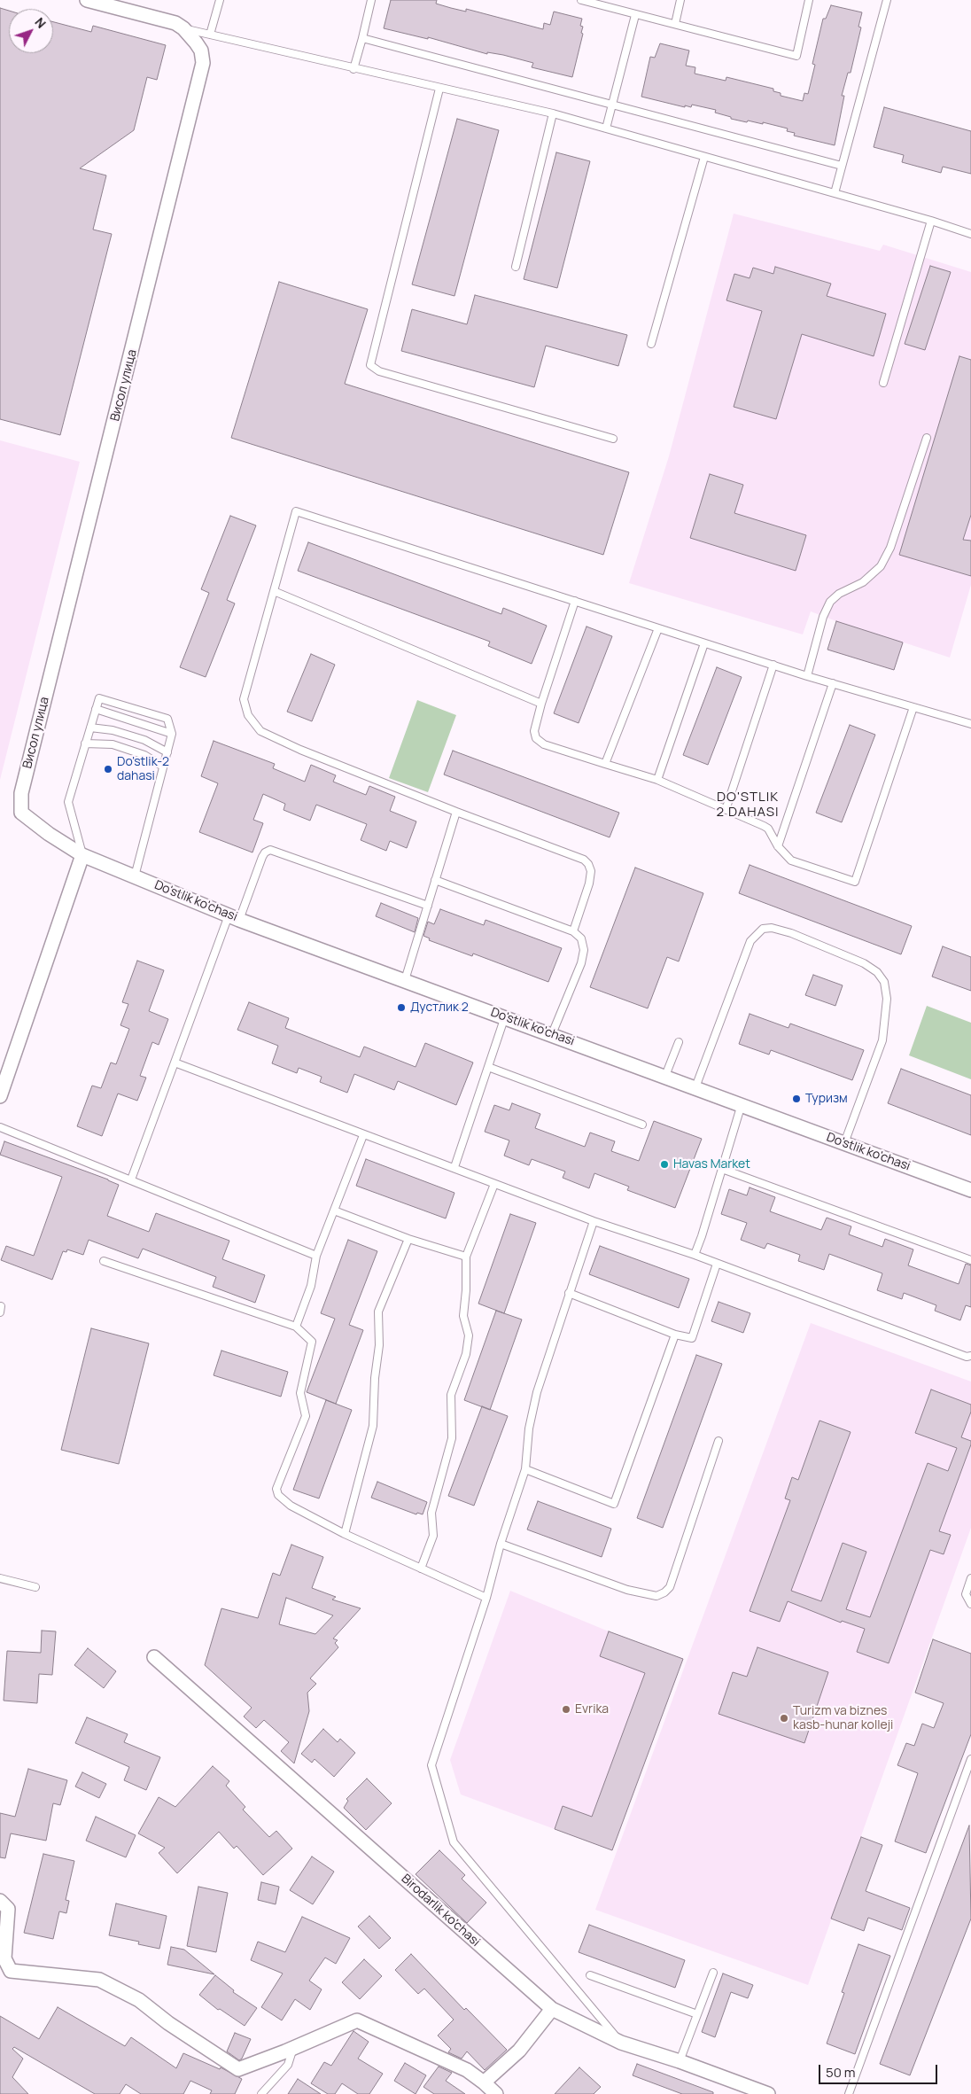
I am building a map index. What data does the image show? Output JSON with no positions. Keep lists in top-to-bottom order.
{
  "streets": {
    "street": ["Висол улица", "Do'stlik ko'chasi", "Birodarlik ko'chasi"]
  },
  "crossings": [
    ["Висол улица", "Do'stlik ko'chasi"]
  ],
  "districts": ["DO'STLIK 2 DAHASI"],
  "places": [
    "Do'stlik-2 dahasi",
    "Дустлик 2",
    "Туризм",
    "Havas Market",
    "Evrika",
    "Turizm va biznes kasb-hunar kolleji"
  ],
  "scale_bar": "50 m",
  "north": "top right"
}
